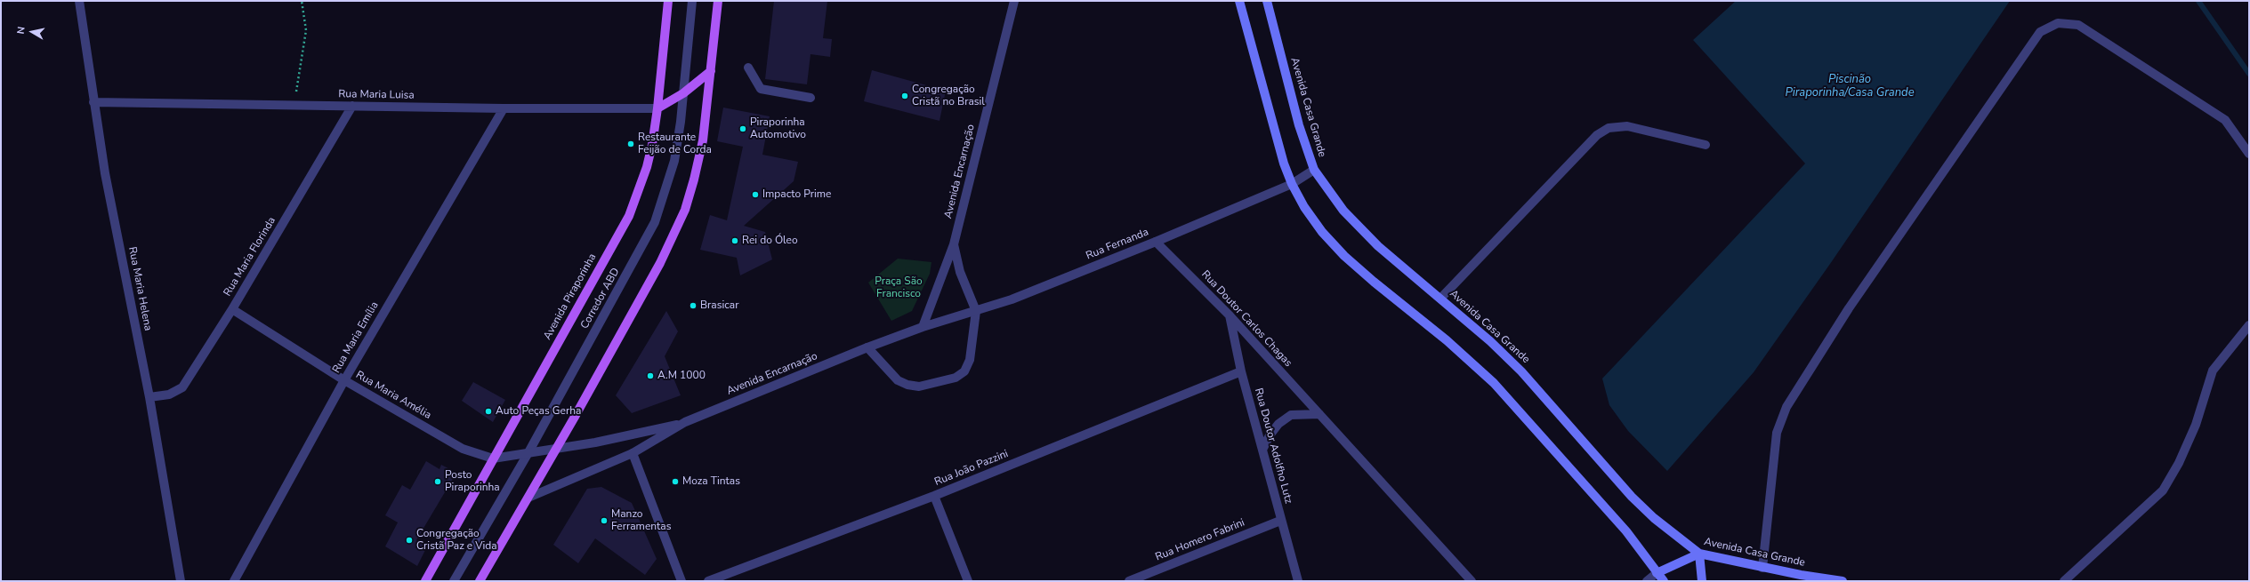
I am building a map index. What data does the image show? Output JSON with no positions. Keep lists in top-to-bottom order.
{
  "streets": {
    "main road": ["Avenida Casa Grande", "Avenida Piraporinha"],
    "street": [
      "Rua Maria Luisa",
      "Avenida Encarnação",
      "Rua Fernanda",
      "Rua Maria Florinda",
      "Rua Maria Helena",
      "Corredor ABD",
      "Rua Doutor Carlos Chagas",
      "Rua Maria Emília",
      "Rua Maria Amélia",
      "Rua Doutor Adolfho Lutz",
      "Rua João Pazzini",
      "Rua Homero Fabrini"
    ]
  },
  "crossings": [
    ["Rua Maria Luisa", "Rua Maria Florinda"],
    ["Rua Maria Luisa", "Rua Maria Helena"],
    ["Rua Maria Luisa", "Avenida Piraporinha"],
    ["Rua Maria Luisa", "Rua Maria Emília"],
    ["Avenida Casa Grande", "Rua Fernanda"],
    ["Avenida Encarnação", "Rua Fernanda"],
    ["Avenida Encarnação", "Avenida Piraporinha"],
    ["Avenida Encarnação", "Corredor ABD"],
    ["Avenida Encarnação", "Rua Maria Amélia"],
    ["Rua Fernanda", "Rua Doutor Carlos Chagas"],
    ["Rua Maria Florinda", "Rua Maria Helena"],
    ["Rua Maria Florinda", "Rua Maria Amélia"],
    ["Avenida Piraporinha", "Rua Maria Amélia"],
    ["Rua Doutor Carlos Chagas", "Rua Doutor Adolfho Lutz"],
    ["Rua Maria Emília", "Rua Maria Amélia"],
    ["Rua Doutor Adolfho Lutz", "Rua João Pazzini"],
    ["Rua Doutor Adolfho Lutz", "Rua Homero Fabrini"]
  ],
  "water": ["Piscinão Piraporinha/Casa Grande"],
  "parks": ["Praça São Francisco"],
  "places": [
    "Congregação Cristã no Brasil",
    "Piraporinha Automotivo",
    "Restaurante Feijão de Corda",
    "Impacto Prime",
    "Rei do Óleo",
    "Brasicar",
    "A.M 1000",
    "Auto Peças Gerha",
    "Posto Piraporinha",
    "Moza Tintas",
    "Manzo Ferramentas",
    "Congregação Cristã Paz e Vida"
  ],
  "north": "left"
}
